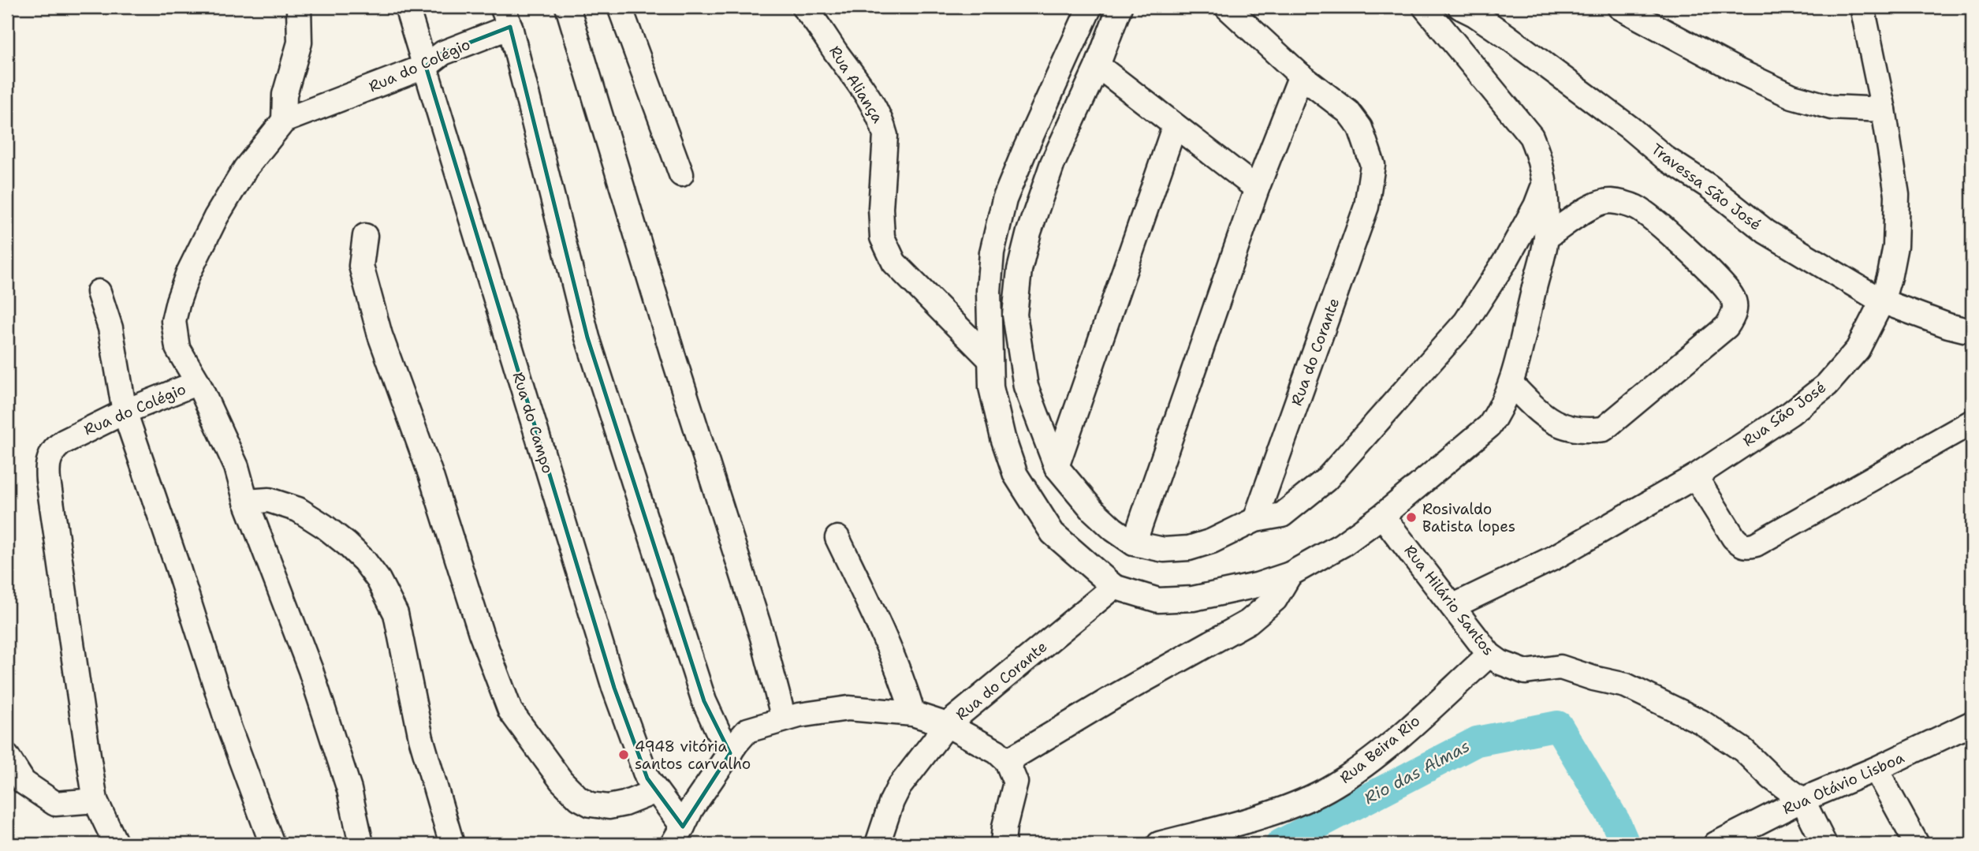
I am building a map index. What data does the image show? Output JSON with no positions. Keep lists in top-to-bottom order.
{
  "streets": {
    "street": [
      "Rua do Colégio",
      "Rua Aliança",
      "Travessa São José",
      "Rua do Corante",
      "Rua São José",
      "Rua do Campo",
      "Rua Hilário Santos",
      "Rua Beira Rio",
      "Rua Otávio Lisboa"
    ]
  },
  "crossings": [
    ["Rua do Colégio", "Rua do Campo"],
    ["Travessa São José", "Rua São José"],
    ["Rua do Corante", "Rua do Campo"],
    ["Rua São José", "Rua Hilário Santos"],
    ["Rua Hilário Santos", "Rua Beira Rio"],
    ["Rua Hilário Santos", "Rua Otávio Lisboa"]
  ],
  "water": ["Rio das Almas"],
  "places": ["Rosivaldo Batista lopes", "4948 vitória santos carvalho"]
}
